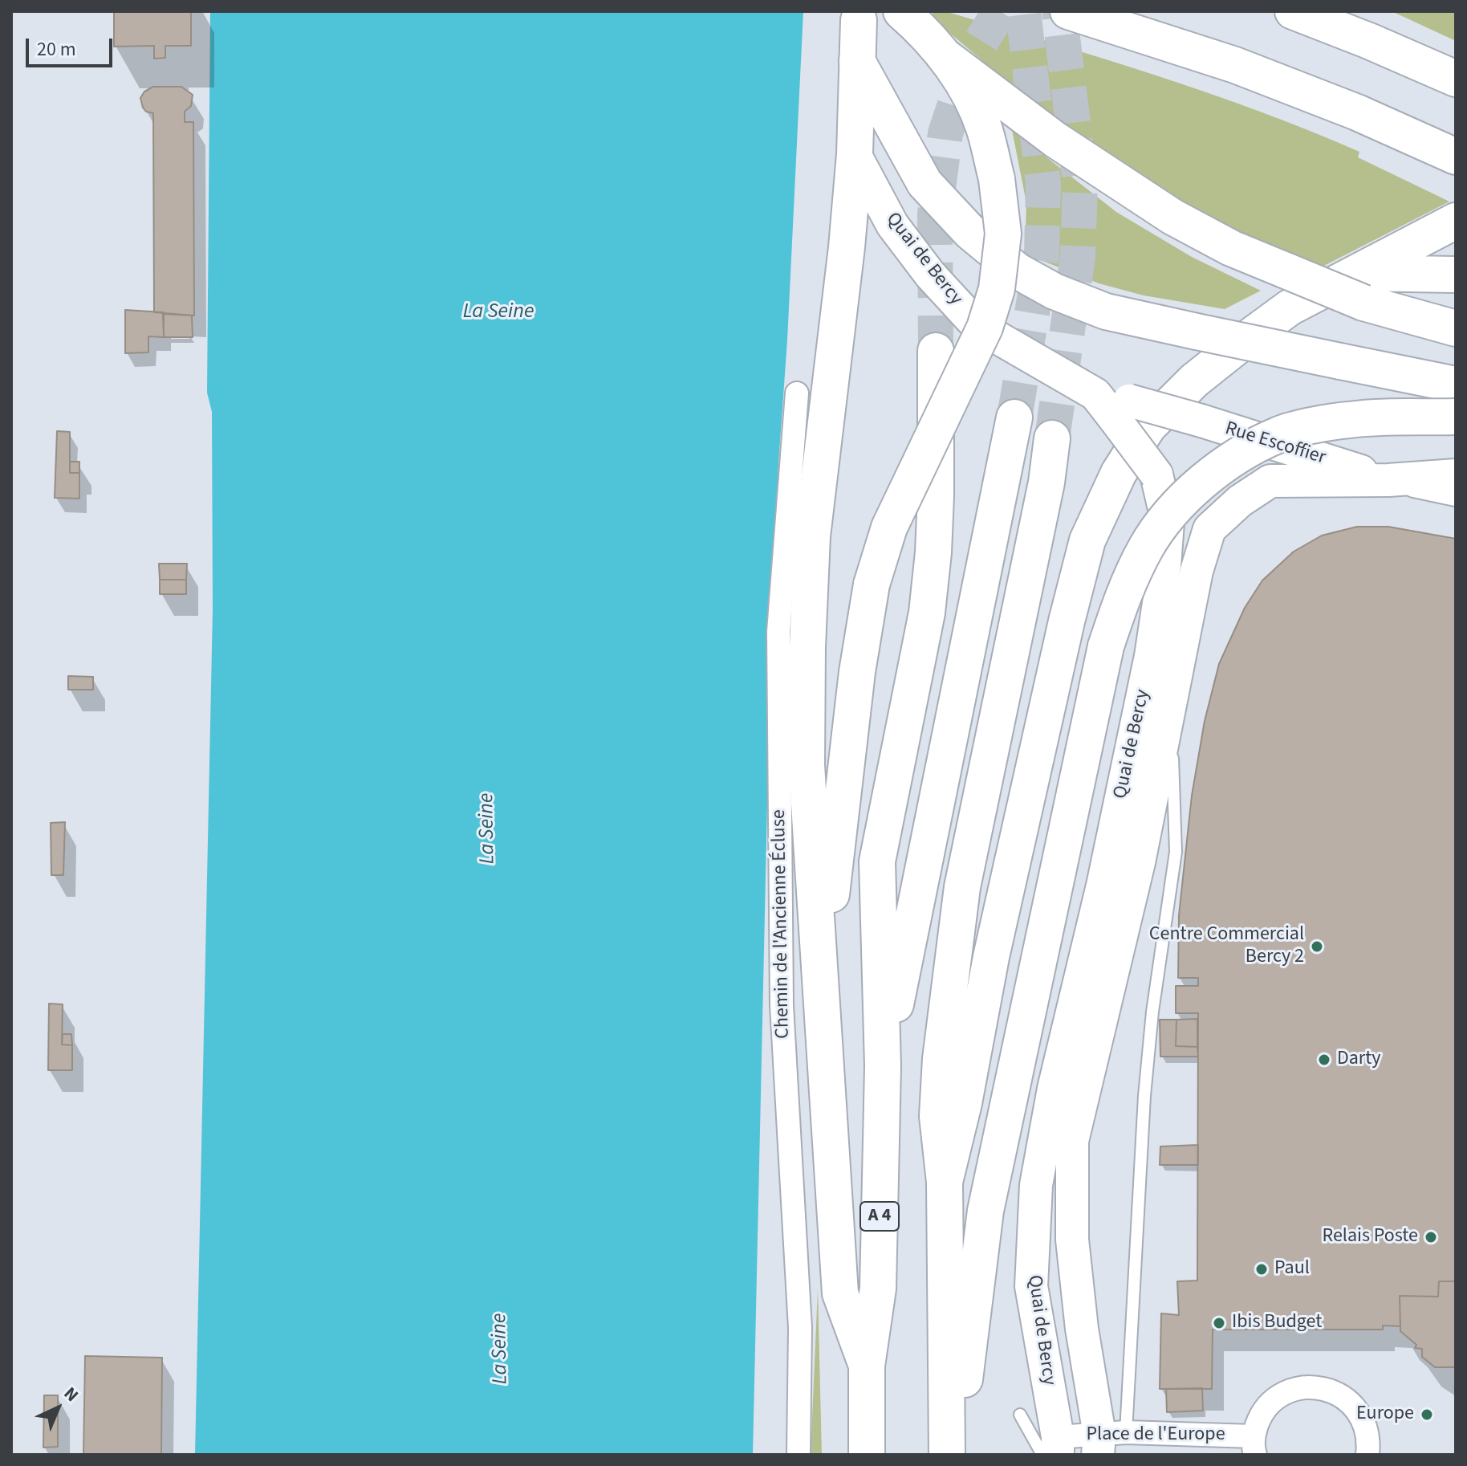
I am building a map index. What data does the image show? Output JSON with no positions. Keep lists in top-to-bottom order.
{
  "streets": {
    "main road": ["Quai de Bercy", "Rue Escoffier", "A 4"],
    "street": ["Chemin de l'Ancienne Écluse", "Place de l'Europe"]
  },
  "crossings": [
    ["Quai de Bercy", "Rue Escoffier"],
    ["Quai de Bercy", "Place de l'Europe"]
  ],
  "water": ["La Seine"],
  "places": [
    "Centre Commercial Bercy 2",
    "Darty",
    "Relais Poste",
    "Paul",
    "Ibis Budget",
    "Europe"
  ],
  "scale_bar": "20 m",
  "north": "top right"
}
